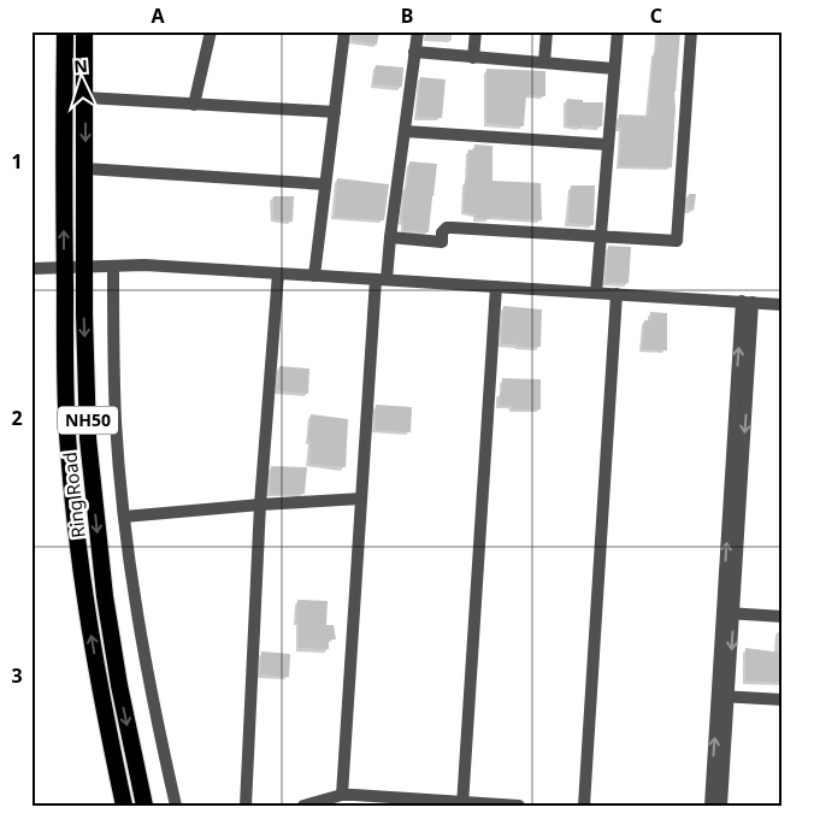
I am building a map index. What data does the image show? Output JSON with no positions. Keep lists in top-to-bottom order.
{
  "streets": {
    "highway": ["NH50", "Ring Road"]
  },
  "north": "top",
  "grid": {
    "columns": ["A", "B", "C"],
    "rows": ["1", "2", "3"]
  }
}
